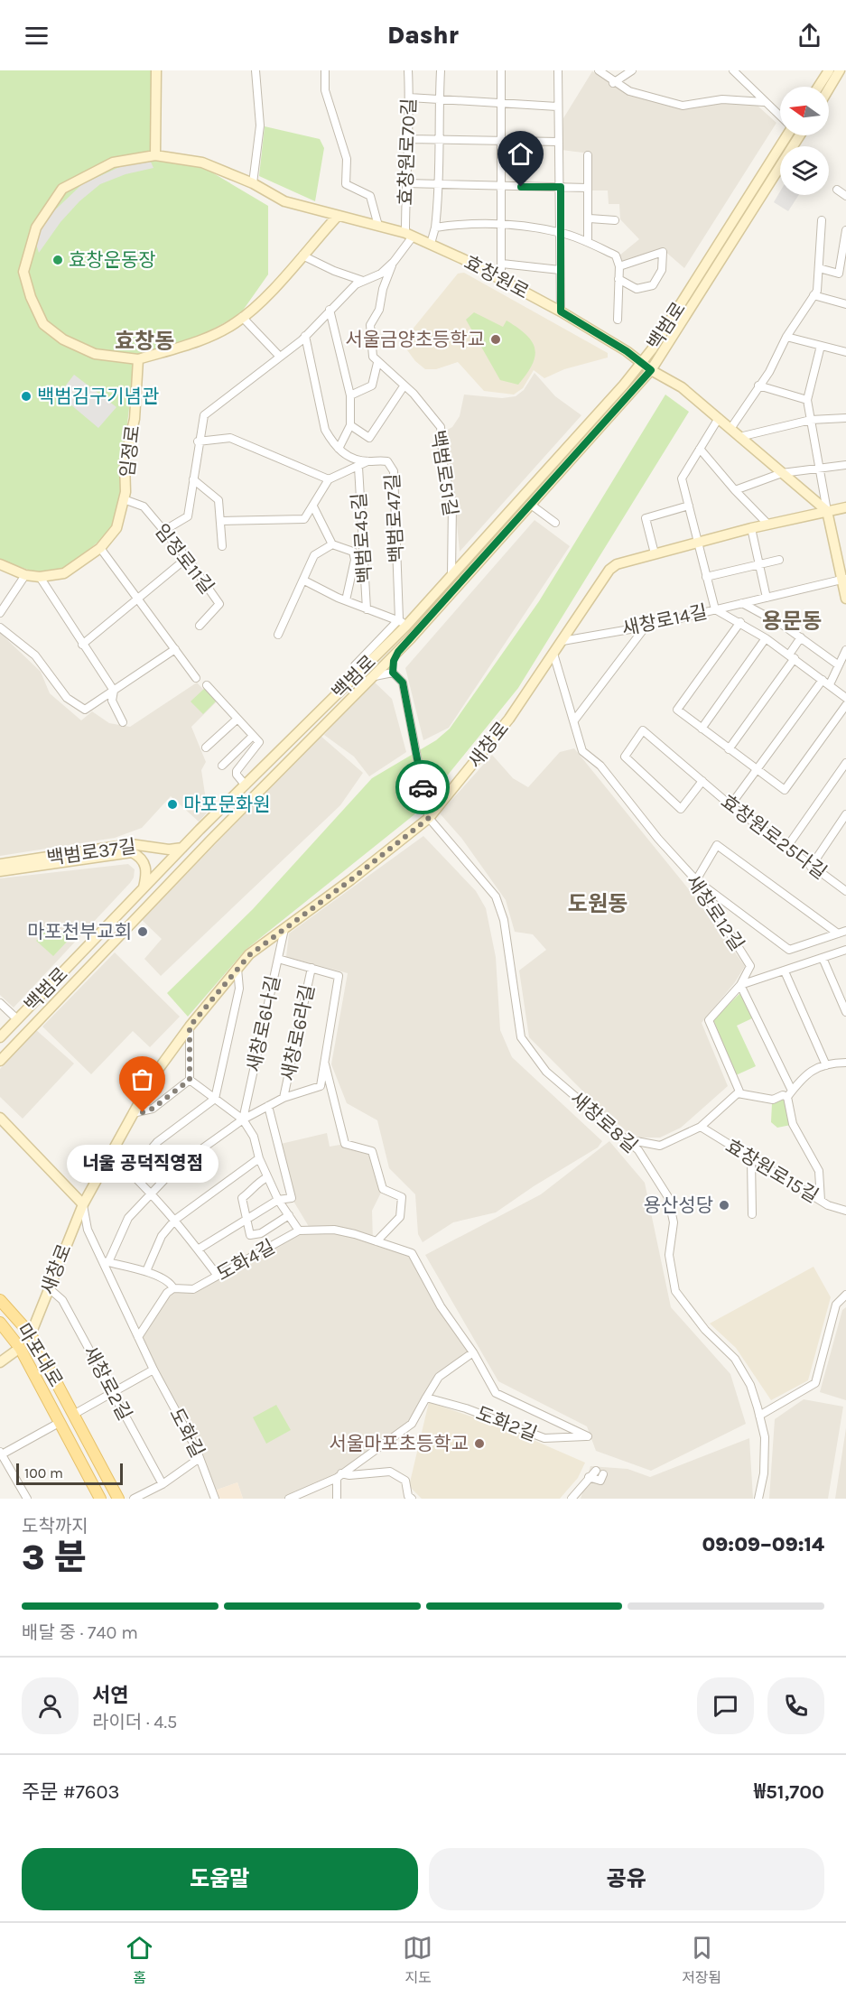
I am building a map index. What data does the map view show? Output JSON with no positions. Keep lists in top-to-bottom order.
{
  "streets": {
    "main road": [
      "효창원로",
      "백범로",
      "임정로",
      "새창로",
      "백범로37길",
      "마포대로"
    ],
    "street": [
      "효창원로70길",
      "백범로51길",
      "백범로47길",
      "백범로45길",
      "임정로11길",
      "새창로14길",
      "효창원로25다길",
      "새창로12길",
      "새창로6나길",
      "새창로6라길",
      "새창로8길",
      "효창원로15길",
      "도화4길",
      "새창로2길",
      "도화2길",
      "도화길"
    ]
  },
  "crossings": [
    ["효창원로70길", "효창원로"],
    ["효창원로", "백범로"],
    ["효창원로", "임정로"],
    ["효창원로", "새창로"],
    ["백범로", "백범로51길"],
    ["백범로", "백범로47길"],
    ["백범로", "백범로45길"],
    ["백범로", "새창로"],
    ["백범로", "백범로37길"],
    ["백범로", "새창로8길"],
    ["임정로", "임정로11길"],
    ["백범로47길", "백범로45길"],
    ["새창로14길", "새창로"],
    ["새창로", "새창로12길"],
    ["새창로", "새창로6나길"],
    ["새창로", "새창로8길"],
    ["새창로", "마포대로"],
    ["새창로", "새창로2길"],
    ["새창로", "도화길"],
    ["도화4길", "도화2길"]
  ],
  "districts": ["효창동", "용문동", "도원동"],
  "places": [
    "효창운동장",
    "서울금양초등학교",
    "백범김구기념관",
    "마포문화원",
    "마포천부교회",
    "너울 공덕직영점",
    "용산성당",
    "서울마포초등학교"
  ],
  "scale_bar": "100 m",
  "north": "left",
  "page": {
    "header": "Dashr",
    "bubble": "너울 공덕직영점",
    "scale": "100 m",
    "heading": ["3 분", "도착까지", "09:09–09:14"],
    "panel": [
      "서연",
      "라이더 · 4.5",
      "주문 #7603",
      "₩51,700"
    ],
    "bar": "배달 중 · 740 m",
    "buttons": ["도움말", "공유"],
    "tabs": ["홈", "지도", "저장됨"]
  }
}
